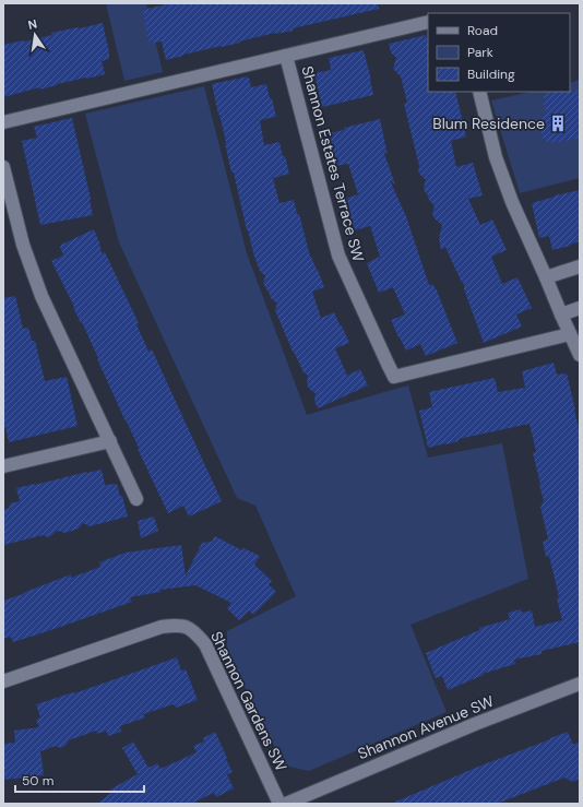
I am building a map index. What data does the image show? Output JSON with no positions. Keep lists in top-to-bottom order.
{
  "streets": {
    "street": ["Shannon Estates Terrace SW", "Shannon Gardens SW", "Shannon Avenue SW"]
  },
  "places": {
    "building": ["Blum Residence"]
  },
  "legend": ["Road", "Park", "Building"],
  "scale_bar": "50 m",
  "north": "top"
}
